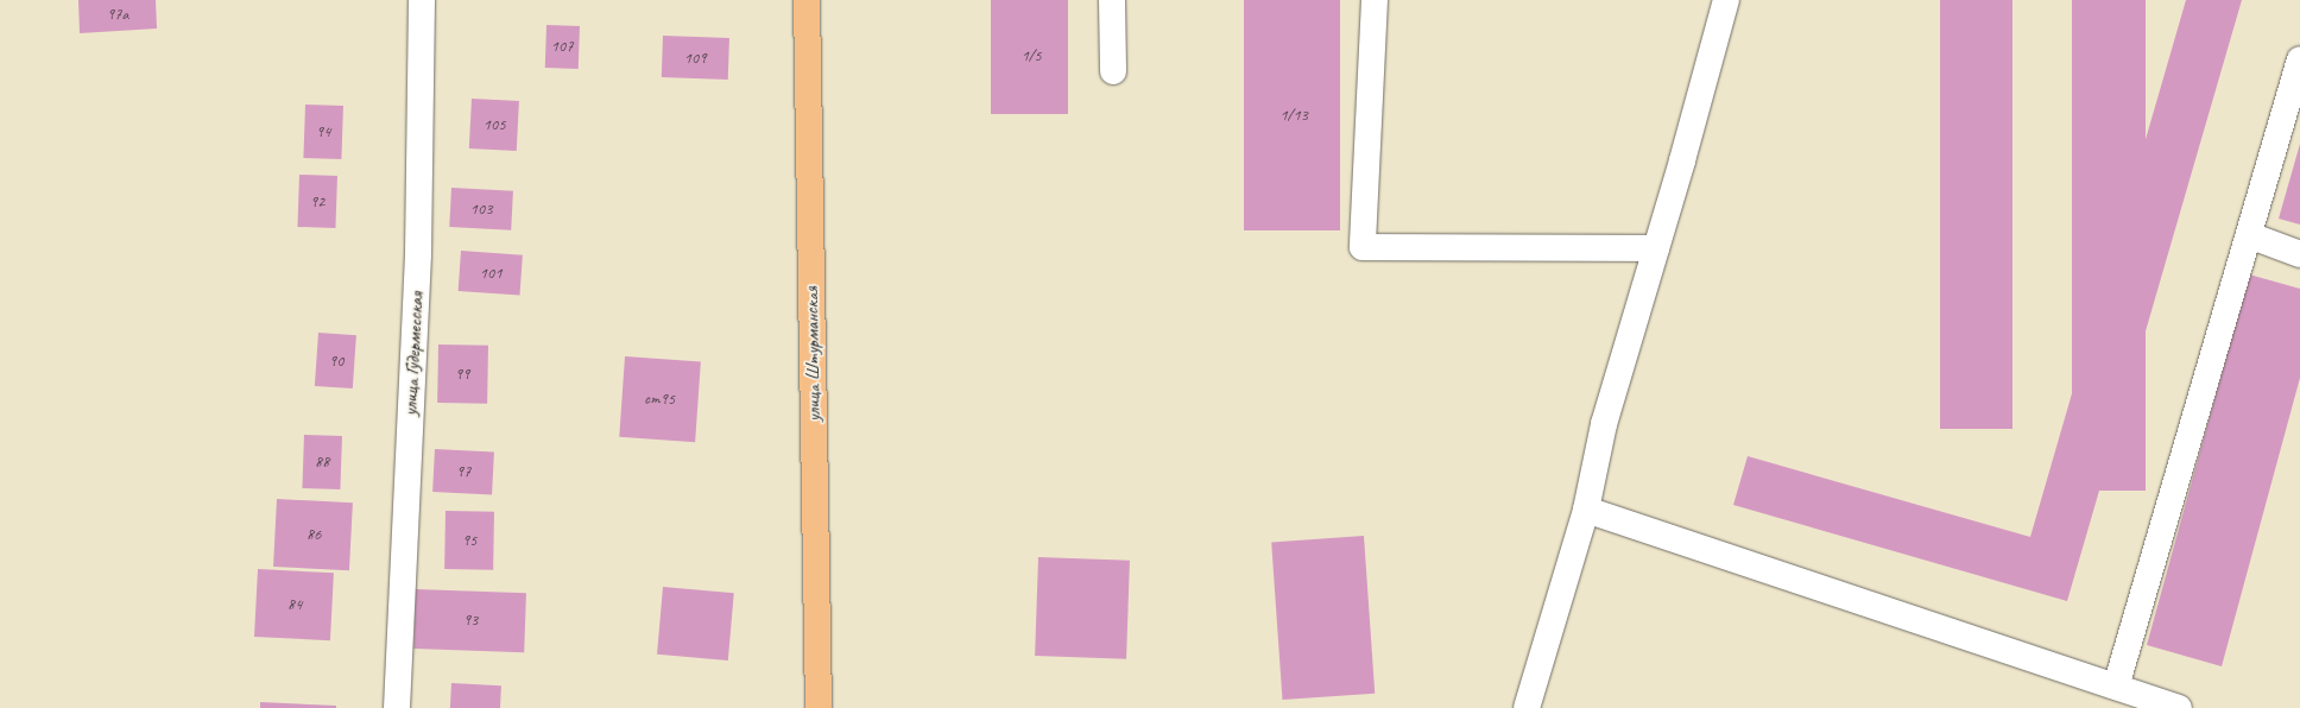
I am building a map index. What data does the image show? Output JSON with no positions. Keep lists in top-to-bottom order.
{
  "streets": {
    "main road": ["улица Штурманская"],
    "street": ["улица Гудермесская"]
  },
  "house_numbers": [
    "97а",
    "107",
    "1/5",
    "109",
    "1/13",
    "105",
    "94",
    "92",
    "103",
    "101",
    "90",
    "99",
    "ст95",
    "88",
    "97",
    "86",
    "95",
    "84",
    "93"
  ]
}
